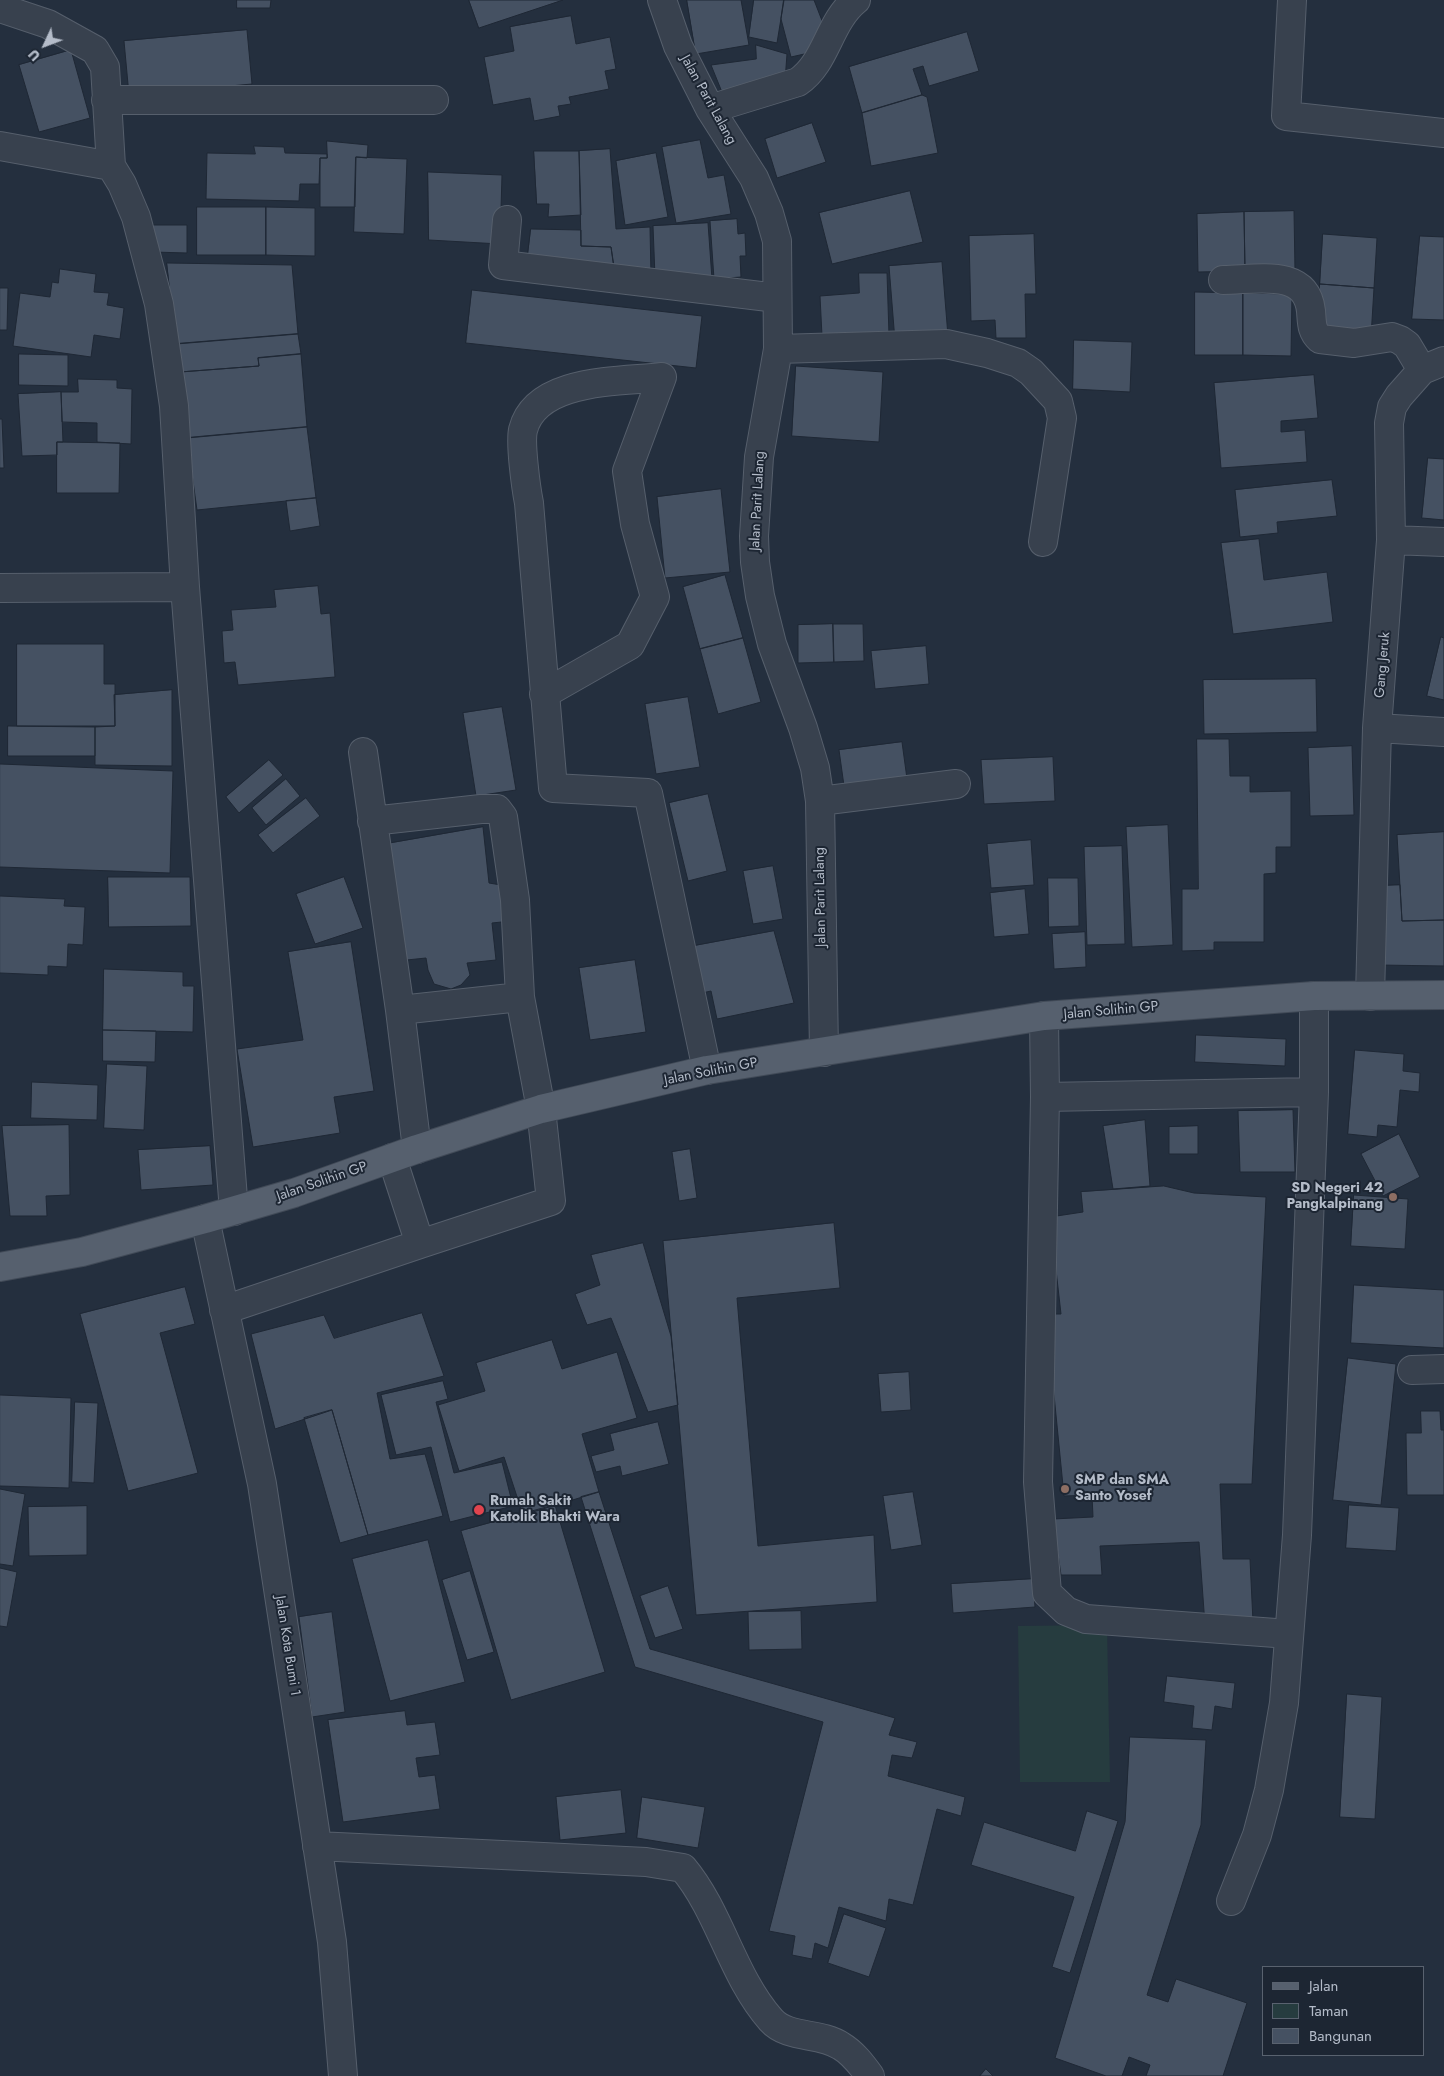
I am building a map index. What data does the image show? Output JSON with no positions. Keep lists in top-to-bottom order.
{
  "streets": {
    "main road": ["Jalan Solihin GP"],
    "street": ["Jalan Parit Lalang", "Gang Jeruk", "Jalan Kota Bumi 1"]
  },
  "crossings": [
    ["Jalan Parit Lalang", "Jalan Solihin GP"],
    ["Gang Jeruk", "Jalan Solihin GP"],
    ["Jalan Solihin GP", "Jalan Kota Bumi 1"]
  ],
  "places": ["SD Negeri 42 Pangkalpinang", "SMP dan SMA Santo Yosef", "Rumah Sakit Katolik Bhakti Wara"],
  "legend": ["Jalan", "Taman", "Bangunan"],
  "north": "bottom left"
}
